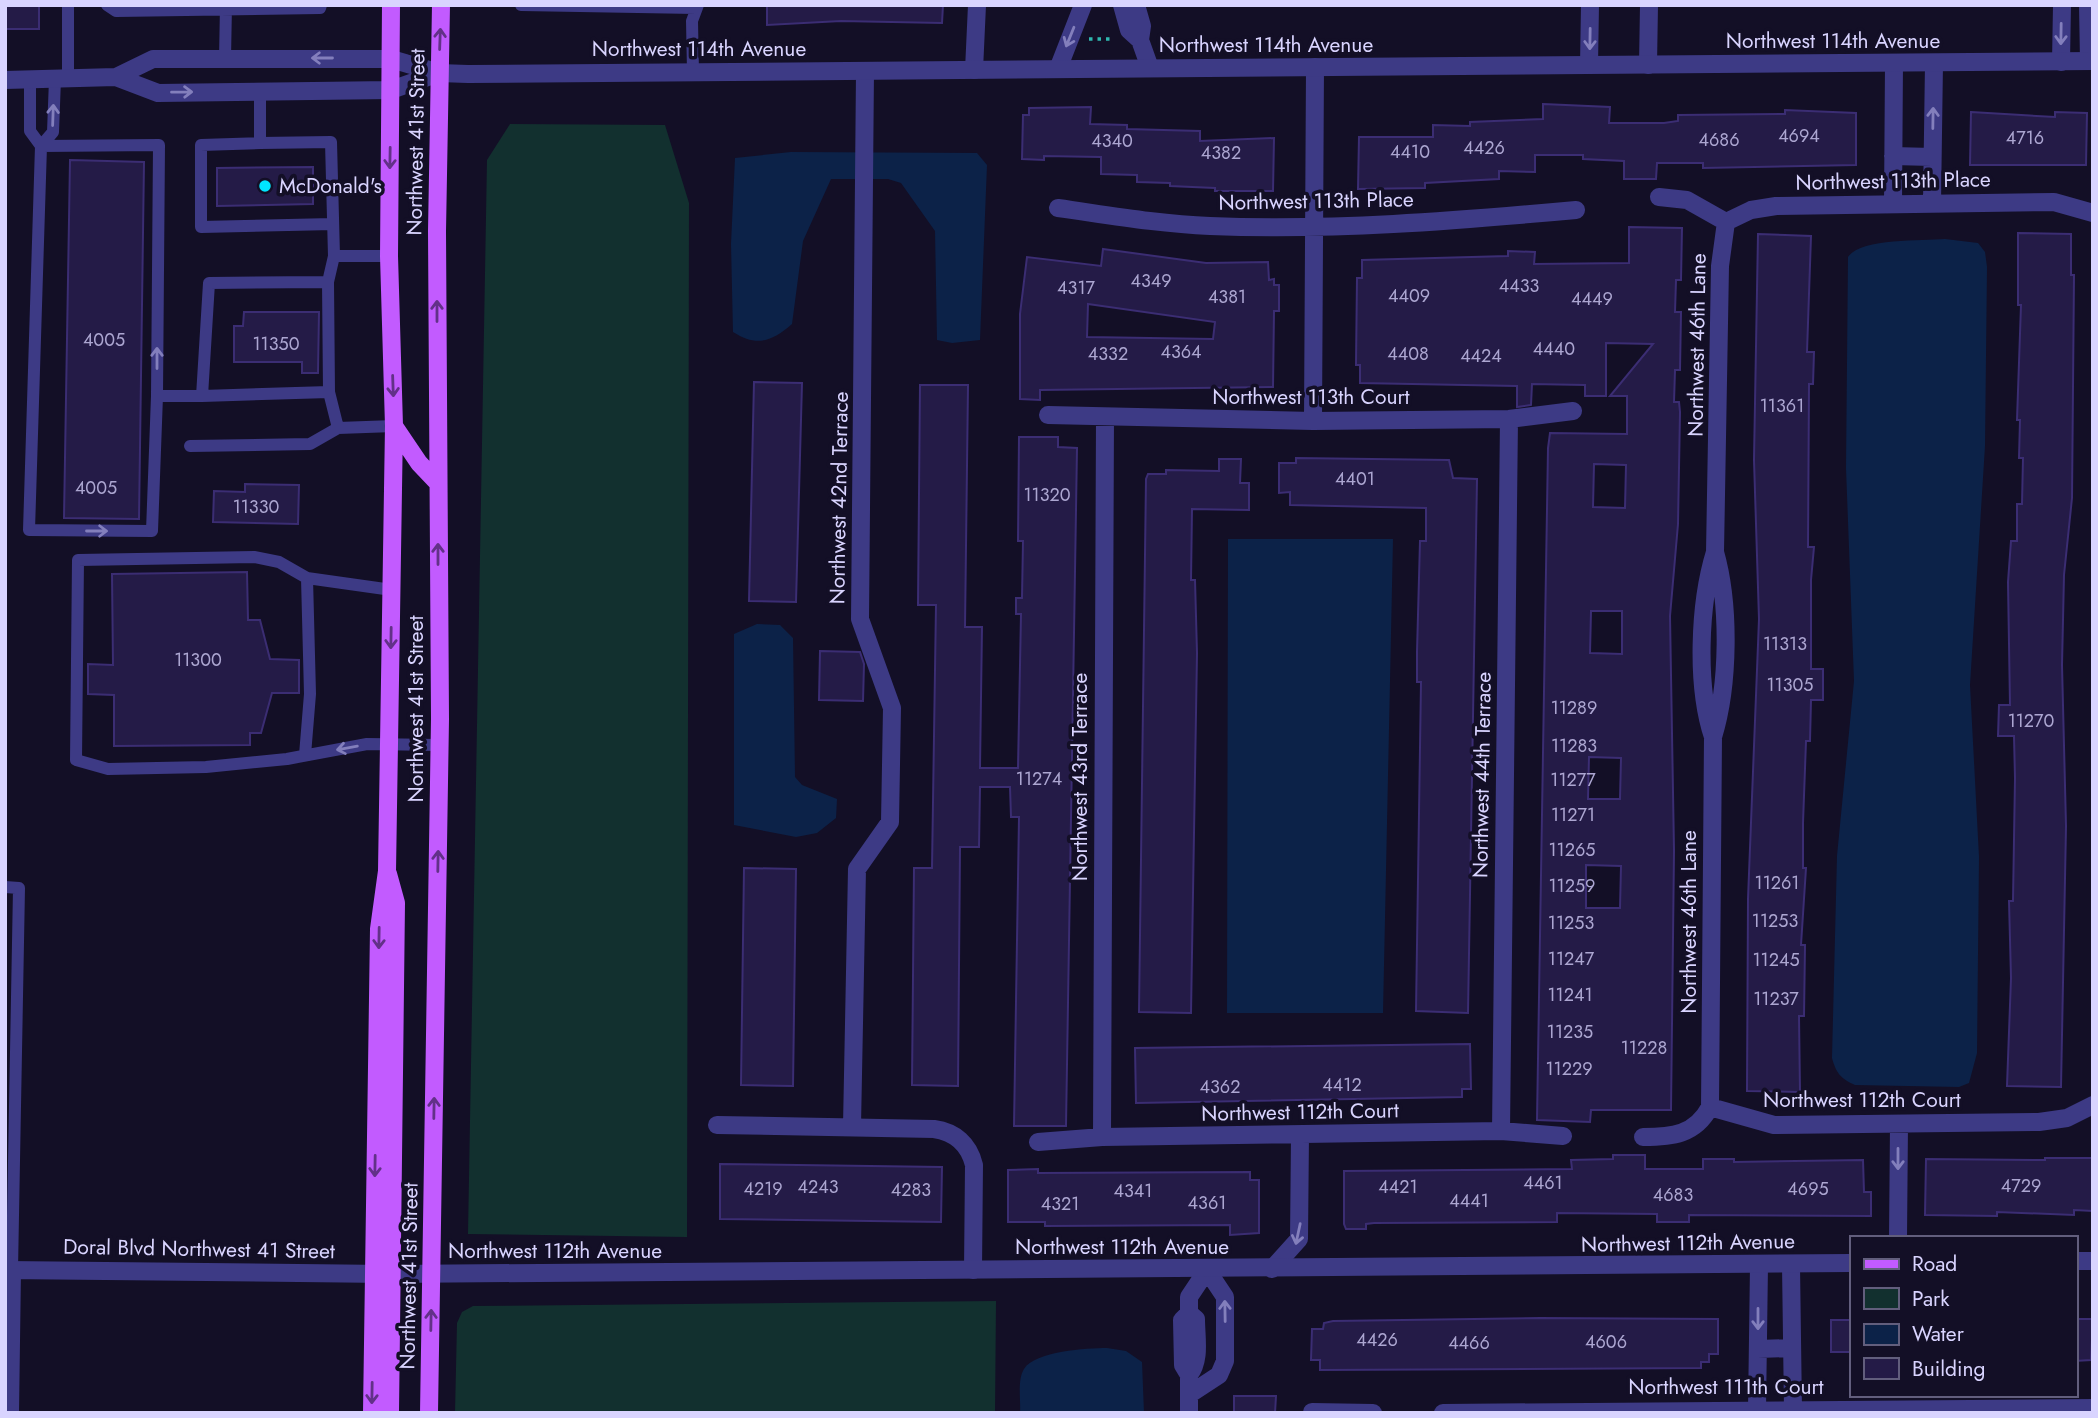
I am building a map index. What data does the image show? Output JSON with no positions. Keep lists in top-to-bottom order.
{
  "streets": {
    "main road": ["Northwest 41st Street"],
    "street": [
      "Northwest 114th Avenue",
      "Northwest 113th Place",
      "Northwest 46th Lane",
      "Northwest 113th Court",
      "Northwest 42nd Terrace",
      "Northwest 44th Terrace",
      "Northwest 43rd Terrace",
      "Northwest 112th Court",
      "Northwest 112th Avenue",
      "Doral Blvd Northwest 41 Street",
      "Northwest 111th Court"
    ]
  },
  "crossings": [
    ["Northwest 114th Avenue", "Northwest 41st Street"],
    ["Northwest 114th Avenue", "Northwest 42nd Terrace"],
    ["Northwest 41st Street", "Northwest 112th Avenue"],
    ["Northwest 41st Street", "Doral Blvd Northwest 41 Street"],
    ["Northwest 113th Place", "Northwest 46th Lane"],
    ["Northwest 46th Lane", "Northwest 112th Court"],
    ["Northwest 113th Court", "Northwest 44th Terrace"],
    ["Northwest 113th Court", "Northwest 43rd Terrace"],
    ["Northwest 44th Terrace", "Northwest 112th Court"],
    ["Northwest 43rd Terrace", "Northwest 112th Court"],
    ["Northwest 112th Avenue", "Doral Blvd Northwest 41 Street"]
  ],
  "places": ["McDonald's"],
  "house_numbers": [
    "4694",
    "4716",
    "4686",
    "4340",
    "4426",
    "4410",
    "4382",
    "4349",
    "4433",
    "4317",
    "4409",
    "4381",
    "4449",
    "4005",
    "11350",
    "4440",
    "4364",
    "4332",
    "4408",
    "4424",
    "11361",
    "4401",
    "4005",
    "11320",
    "11330",
    "11313",
    "11300",
    "11305",
    "11289",
    "11270",
    "11283",
    "11274",
    "11277",
    "11271",
    "11265",
    "11261",
    "11259",
    "11253",
    "11253",
    "11247",
    "11245",
    "11241",
    "11237",
    "11235",
    "11228",
    "11229",
    "4412",
    "4362",
    "4461",
    "4729",
    "4243",
    "4421",
    "4219",
    "4695",
    "4283",
    "4341",
    "4683",
    "4441",
    "4361",
    "4321",
    "4426",
    "4606",
    "4466"
  ],
  "legend": [
    "Road",
    "Park",
    "Water",
    "Building"
  ]
}
